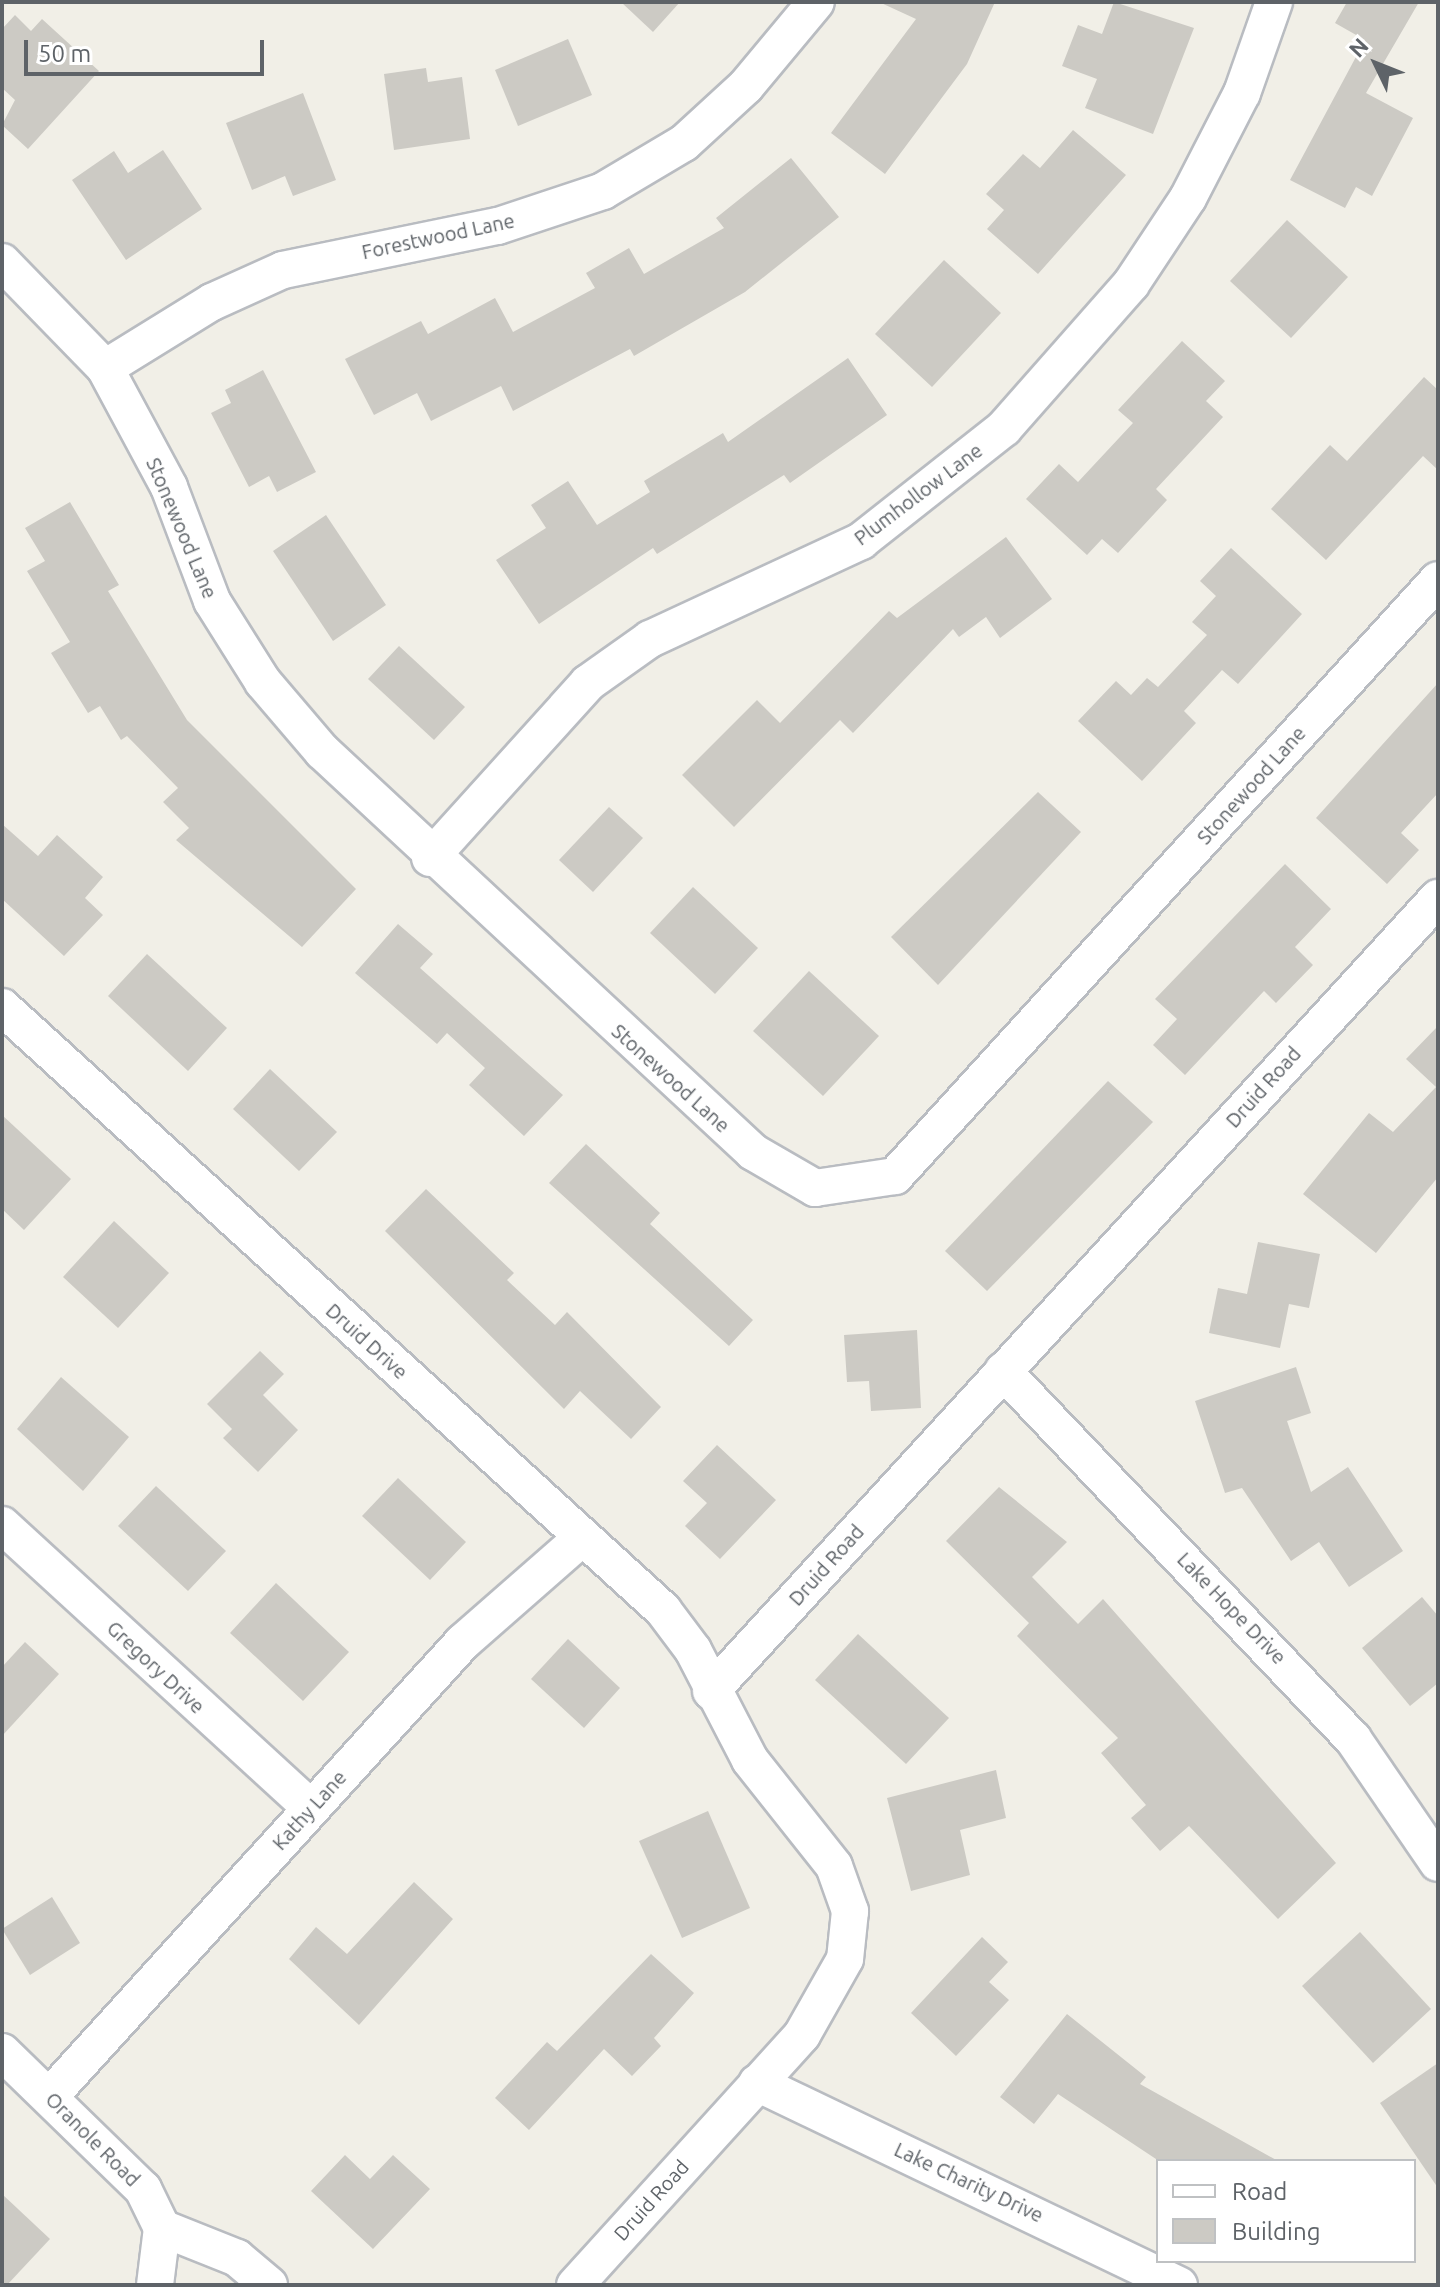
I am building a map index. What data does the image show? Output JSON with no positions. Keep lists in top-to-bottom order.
{
  "streets": {
    "street": [
      "Forestwood Lane",
      "Plumhollow Lane",
      "Stonewood Lane",
      "Druid Road",
      "Druid Drive",
      "Lake Hope Drive",
      "Gregory Drive",
      "Kathy Lane",
      "Oranole Road",
      "Lake Charity Drive"
    ]
  },
  "crossings": [
    ["Forestwood Lane", "Stonewood Lane"],
    ["Plumhollow Lane", "Stonewood Lane"],
    ["Druid Road", "Druid Drive"],
    ["Druid Road", "Lake Hope Drive"],
    ["Druid Road", "Lake Charity Drive"],
    ["Druid Drive", "Kathy Lane"],
    ["Gregory Drive", "Kathy Lane"],
    ["Kathy Lane", "Oranole Road"]
  ],
  "legend": ["Road", "Building"],
  "scale_bar": "50 m",
  "north": "top left"
}
